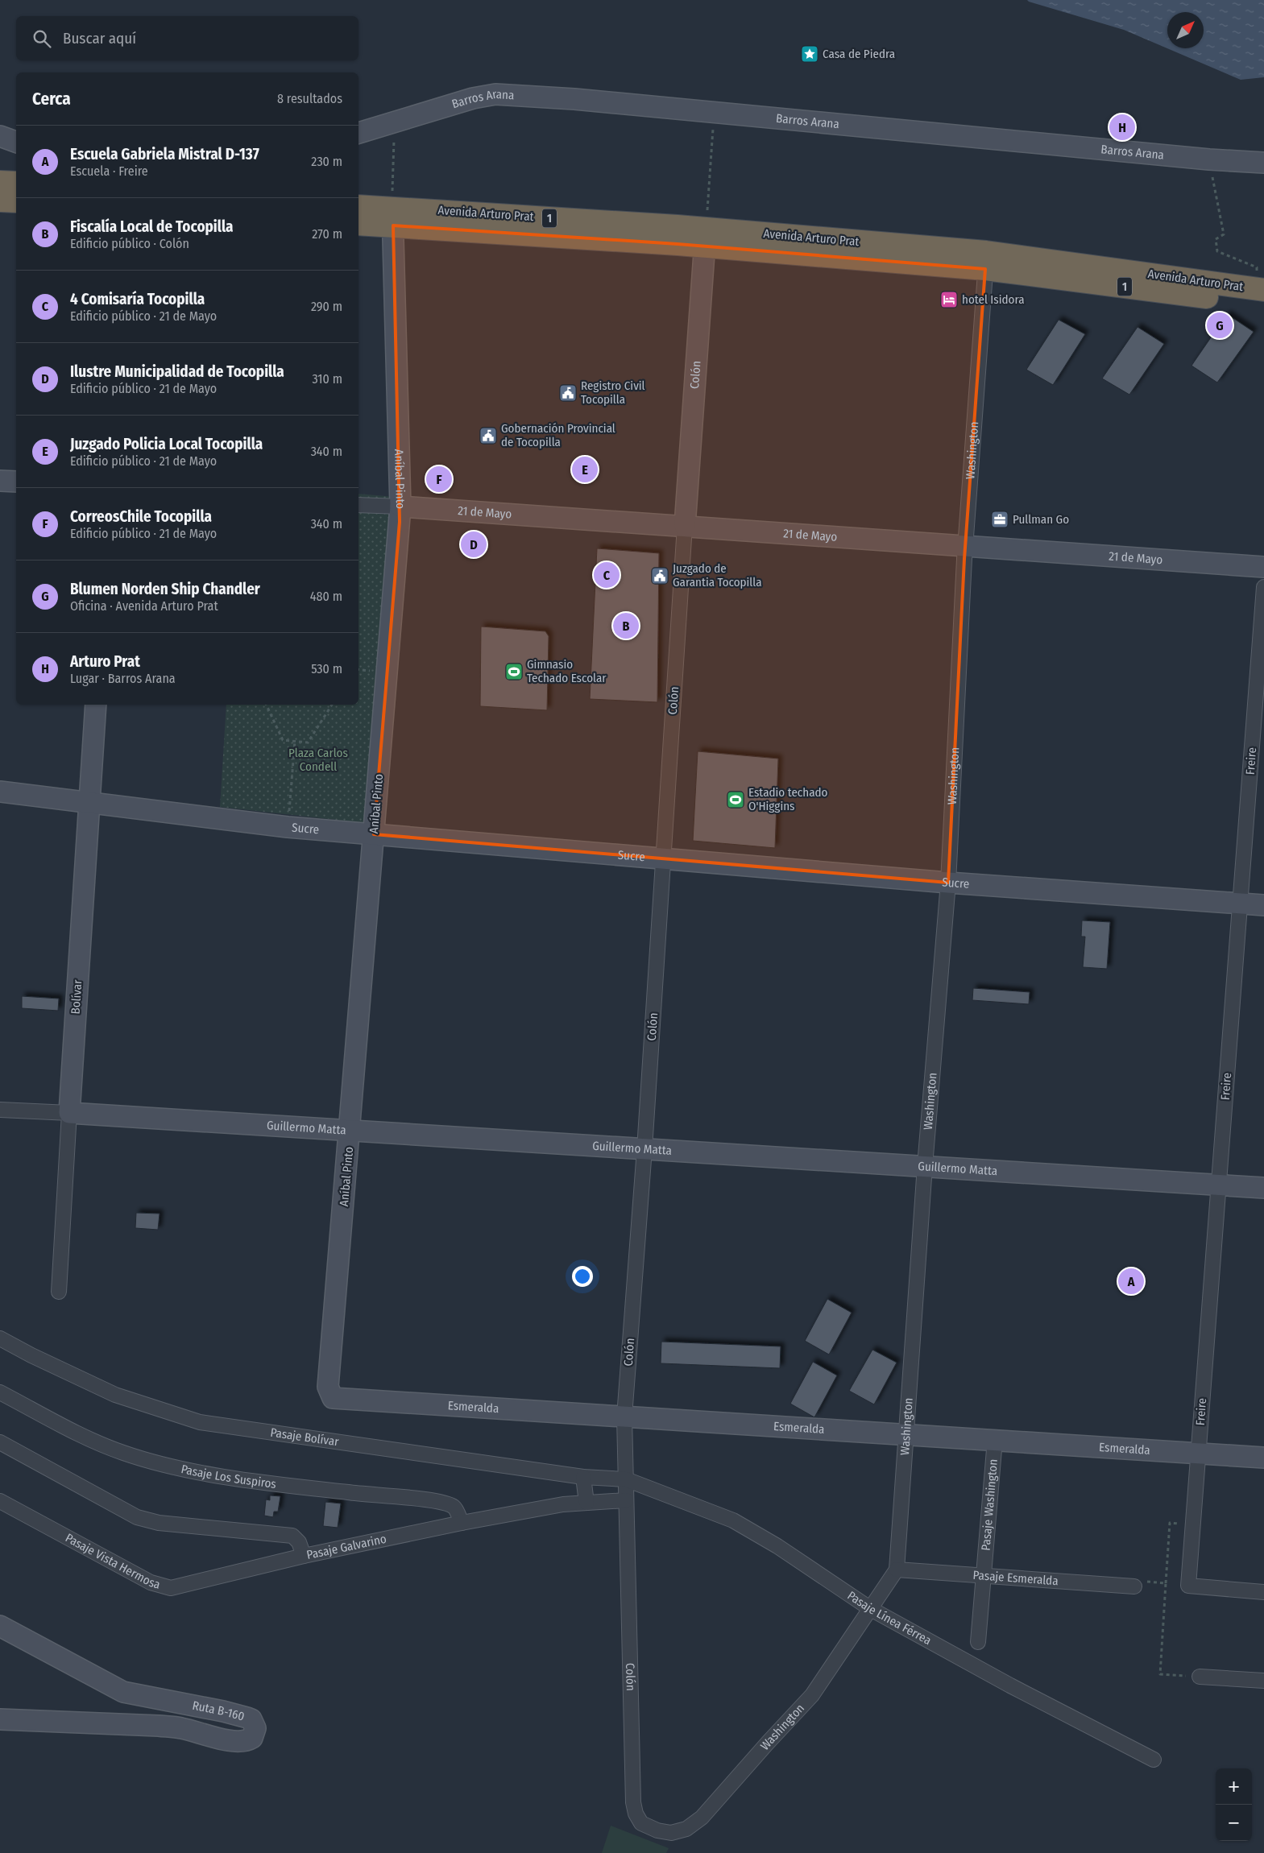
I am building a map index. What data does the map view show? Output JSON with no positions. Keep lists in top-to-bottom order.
{
  "streets": {
    "highway": ["Avenida Arturo Prat", "1"],
    "street": [
      "Barros Arana",
      "Colón",
      "Washington",
      "Aníbal Pinto",
      "21 de Mayo",
      "Freire",
      "Sucre",
      "Bolívar",
      "Guillermo Matta",
      "Esmeralda",
      "Pasaje Bolívar",
      "Pasaje Los Suspiros",
      "Pasaje Washington",
      "Pasaje Galvarino",
      "Pasaje Vista Hermosa",
      "Pasaje Esmeralda",
      "Pasaje Línea Férrea",
      "Ruta B-160"
    ]
  },
  "crossings": [
    ["Avenida Arturo Prat", "Colón"],
    ["Avenida Arturo Prat", "Washington"],
    ["Avenida Arturo Prat", "Aníbal Pinto"],
    ["Colón", "Washington"],
    ["Colón", "21 de Mayo"],
    ["Colón", "Sucre"],
    ["Colón", "Guillermo Matta"],
    ["Colón", "Esmeralda"],
    ["Colón", "Pasaje Bolívar"],
    ["Colón", "Pasaje Galvarino"],
    ["Colón", "Pasaje Línea Férrea"],
    ["Washington", "21 de Mayo"],
    ["Washington", "Sucre"],
    ["Washington", "Guillermo Matta"],
    ["Washington", "Esmeralda"],
    ["Washington", "Pasaje Esmeralda"],
    ["Washington", "Pasaje Línea Férrea"],
    ["Aníbal Pinto", "21 de Mayo"],
    ["Aníbal Pinto", "Sucre"],
    ["Aníbal Pinto", "Guillermo Matta"],
    ["Aníbal Pinto", "Esmeralda"],
    ["Freire", "Sucre"],
    ["Freire", "Guillermo Matta"],
    ["Freire", "Esmeralda"],
    ["Sucre", "Bolívar"],
    ["Bolívar", "Guillermo Matta"],
    ["Esmeralda", "Pasaje Washington"],
    ["Pasaje Bolívar", "Pasaje Línea Férrea"],
    ["Pasaje Los Suspiros", "Pasaje Galvarino"],
    ["Pasaje Washington", "Pasaje Esmeralda"],
    ["Pasaje Galvarino", "Pasaje Vista Hermosa"]
  ],
  "parks": ["Plaza Carlos Condell"],
  "places": {
    "place": ["Casa de Piedra"],
    "hotel": ["hotel Isidora"],
    "public building": ["Registro Civil Tocopilla", "Gobernación Provincial de Tocopilla", "Juzgado de Garantia Tocopilla"],
    "office": ["Pullman Go"],
    "sports": ["Gimnasio Techado Escolar", "Estadio techado O'Higgins"]
  },
  "north": "top right",
  "page": {
    "search": "Buscar aquí",
    "heading": ["Cerca", "8 resultados"],
    "pins": [
      "H",
      "G",
      "E",
      "F",
      "D",
      "C",
      "B",
      "A"
    ],
    "list": [
      {
        "mark": "A",
        "name": "Escuela Gabriela Mistral D-137",
        "note": "Escuela · Freire",
        "value": "230 m"
      },
      {
        "mark": "B",
        "name": "Fiscalía Local de Tocopilla",
        "note": "Edificio público · Colón",
        "value": "270 m"
      },
      {
        "mark": "C",
        "name": "4 Comisaría Tocopilla",
        "note": "Edificio público · 21 de Mayo",
        "value": "290 m"
      },
      {
        "mark": "D",
        "name": "Ilustre Municipalidad de Tocopilla",
        "note": "Edificio público · 21 de Mayo",
        "value": "310 m"
      },
      {
        "mark": "E",
        "name": "Juzgado Policia Local Tocopilla",
        "note": "Edificio público · 21 de Mayo",
        "value": "340 m"
      },
      {
        "mark": "F",
        "name": "CorreosChile Tocopilla",
        "note": "Edificio público · 21 de Mayo",
        "value": "340 m"
      },
      {
        "mark": "G",
        "name": "Blumen Norden Ship Chandler",
        "note": "Oficina · Avenida Arturo Prat",
        "value": "480 m"
      },
      {
        "mark": "H",
        "name": "Arturo Prat",
        "note": "Lugar · Barros Arana",
        "value": "530 m"
      }
    ],
    "map_buttons": ["+", "−"]
  }
}
